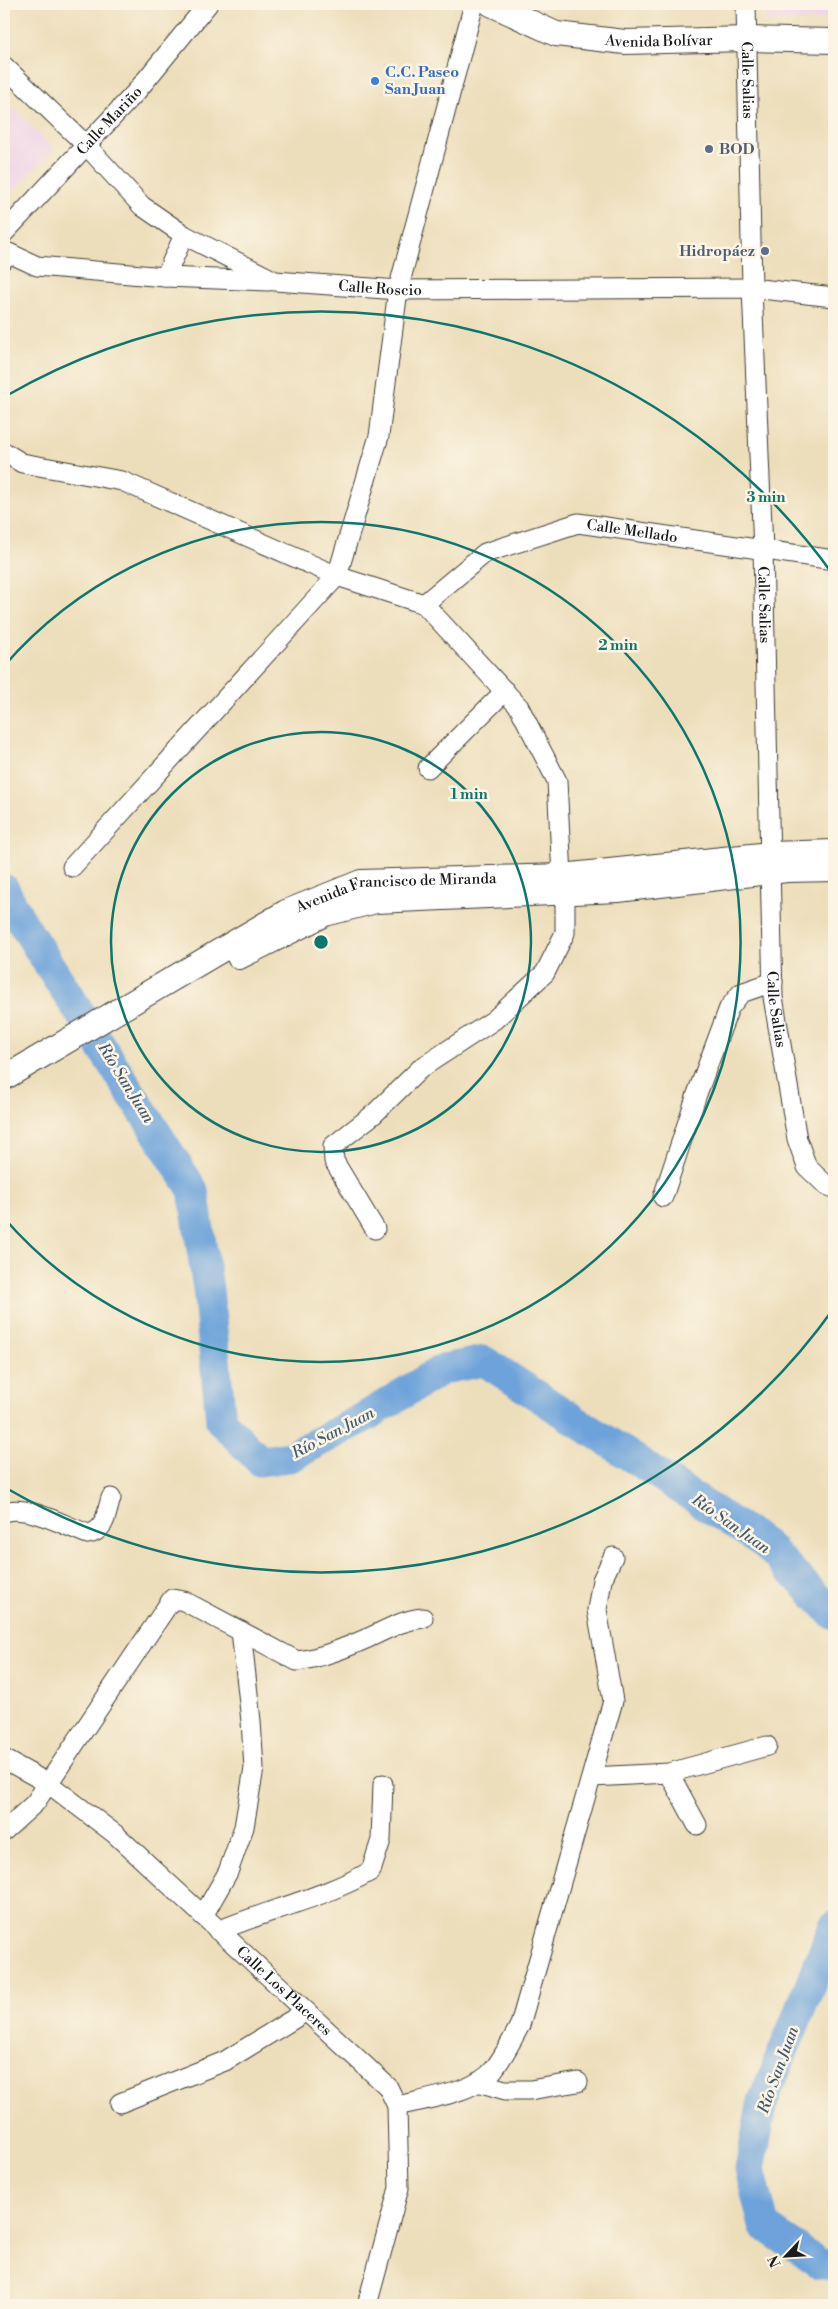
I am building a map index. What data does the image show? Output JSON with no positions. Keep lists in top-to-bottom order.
{
  "streets": {
    "main road": ["Avenida Bolívar", "Avenida Francisco de Miranda"],
    "street": [
      "Calle Salias",
      "Calle Mariño",
      "Calle Roscio",
      "Calle Mellado",
      "Calle Los Placeres"
    ]
  },
  "crossings": [
    ["Avenida Bolívar", "Calle Salias"],
    ["Calle Salias", "Calle Roscio"],
    ["Calle Salias", "Calle Mellado"],
    ["Calle Salias", "Avenida Francisco de Miranda"],
    ["Calle Mariño", "Calle Roscio"]
  ],
  "water": ["Río San Juan"],
  "places": ["C.C. Paseo San Juan", "BOD", "Hidropáez"],
  "north": "bottom left",
  "rings": ["3 min", "2 min", "1 min"]
}
